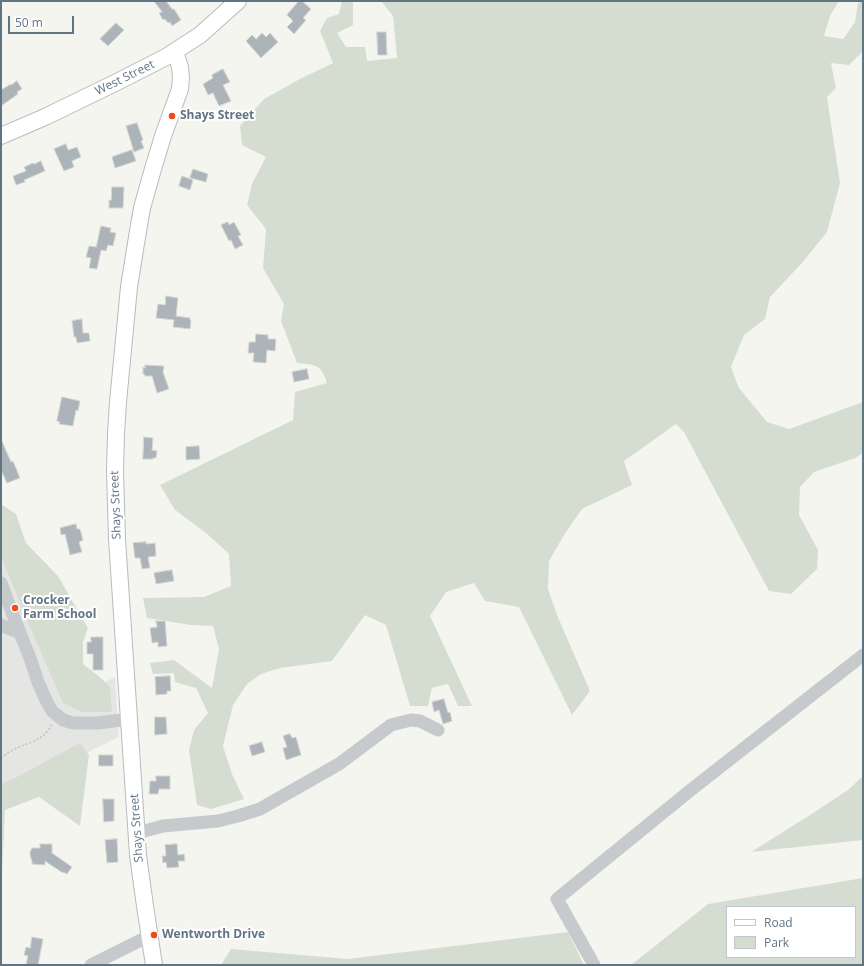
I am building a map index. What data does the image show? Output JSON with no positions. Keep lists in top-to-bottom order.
{
  "streets": {
    "main road": ["West Street", "Shays Street"]
  },
  "crossings": [
    ["West Street", "Shays Street"]
  ],
  "places": ["Shays Street", "Crocker Farm School", "Wentworth Drive"],
  "legend": ["Road", "Park"],
  "scale_bar": "50 m"
}
